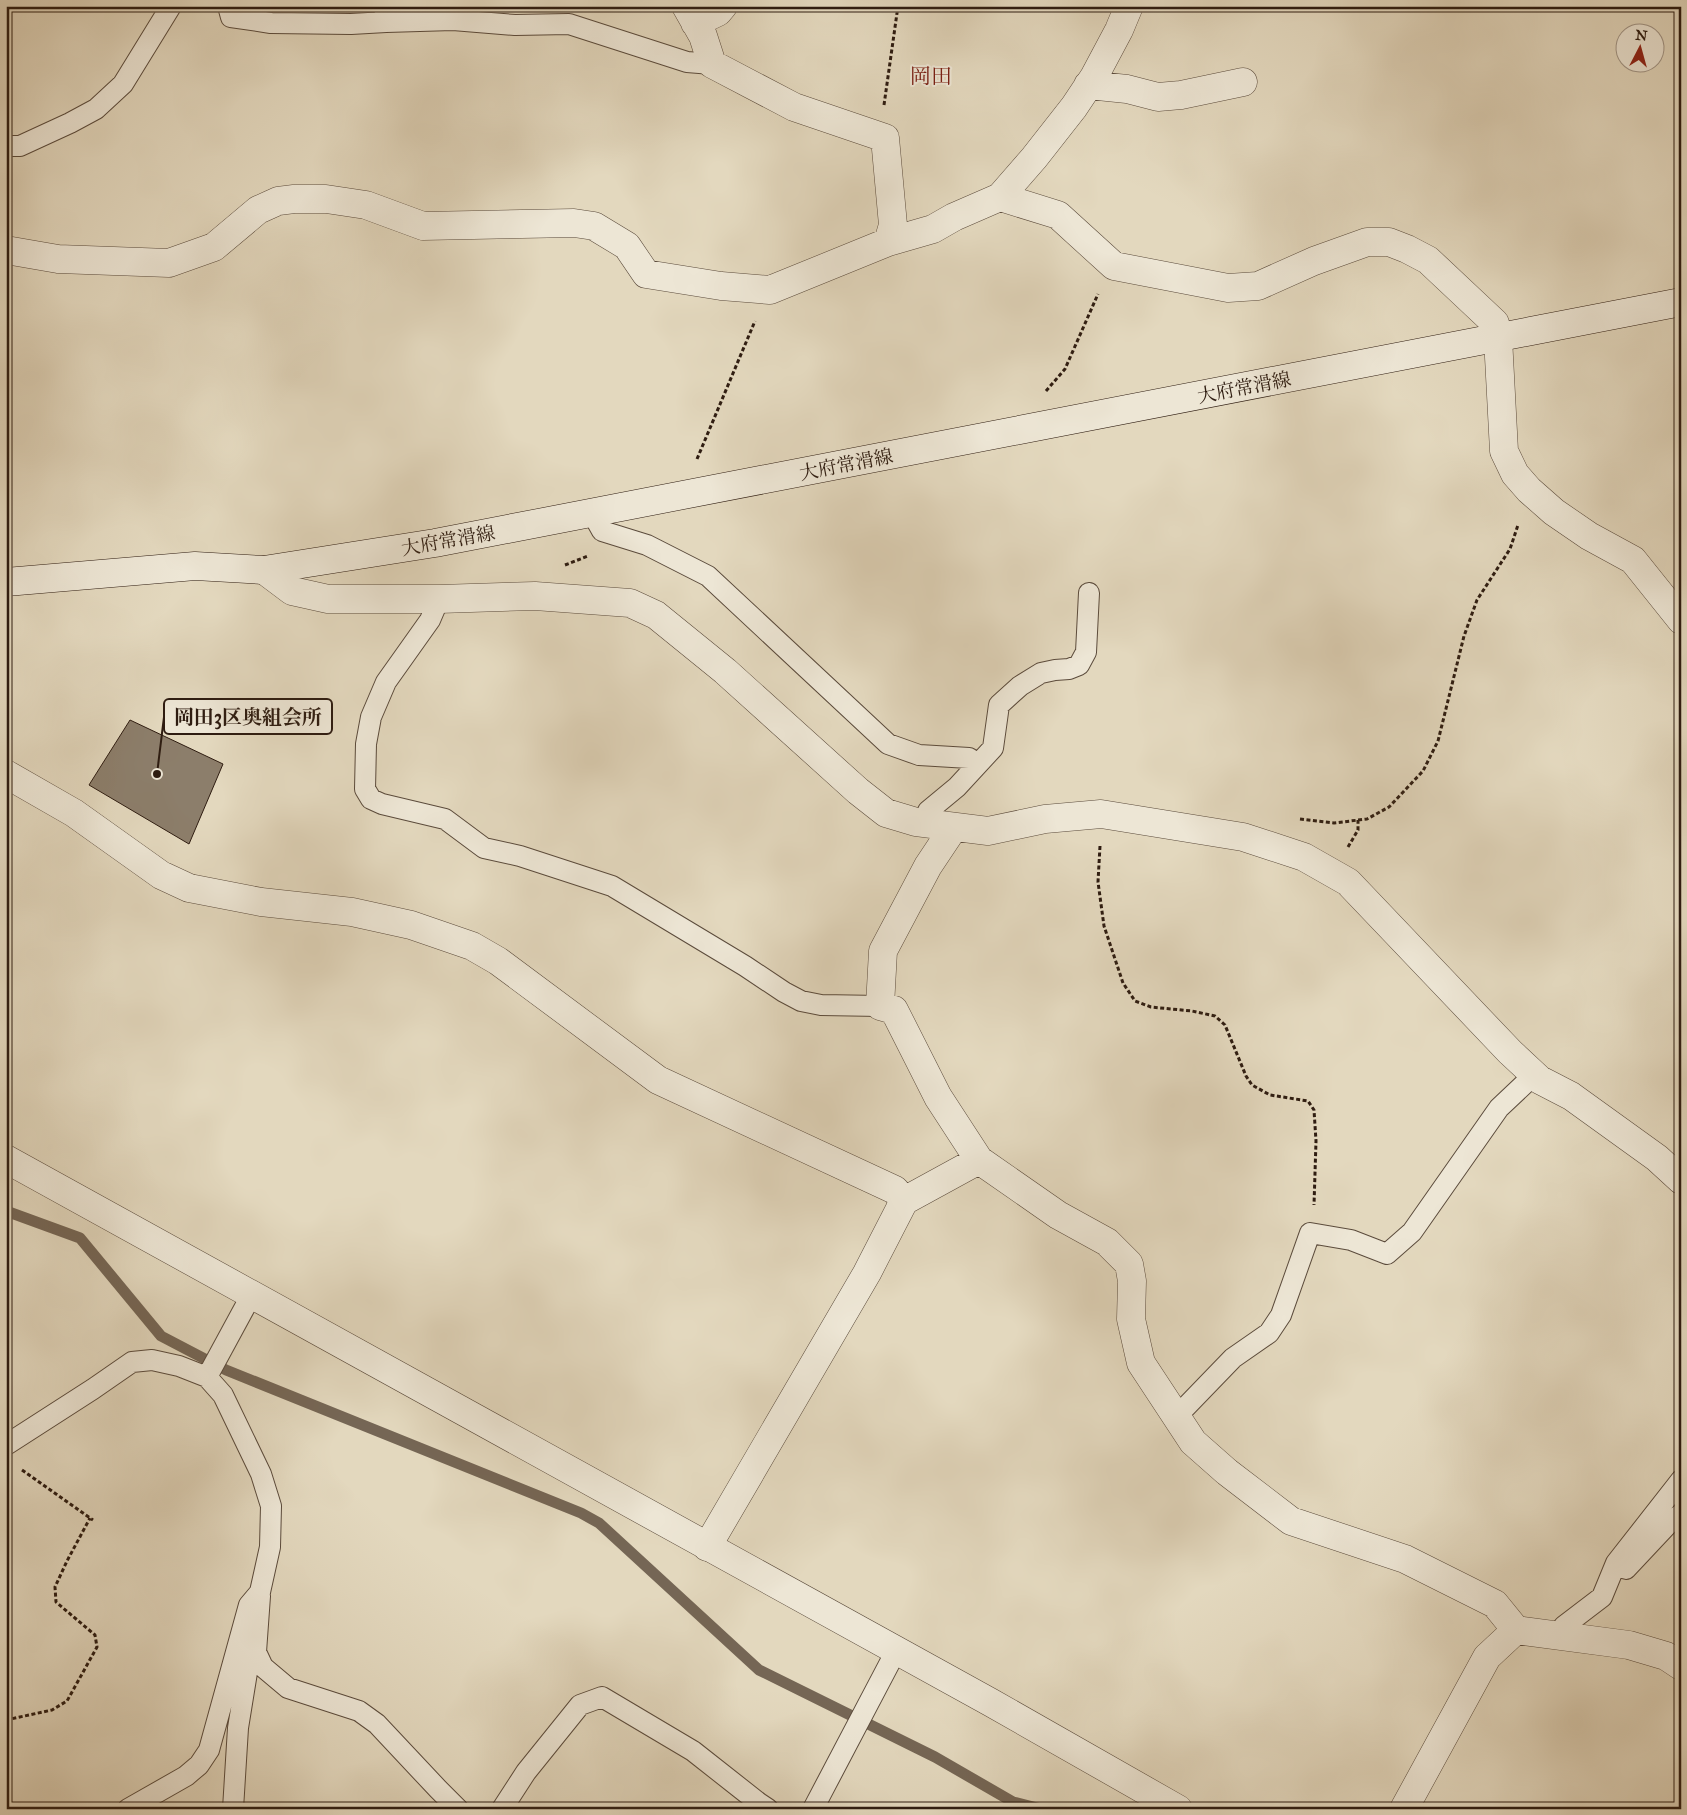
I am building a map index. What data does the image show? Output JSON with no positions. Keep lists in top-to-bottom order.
{
  "streets": {
    "street": ["大府常滑線"]
  },
  "districts": ["岡田"],
  "places": ["岡田3区奥組会所"],
  "north": "top"
}
